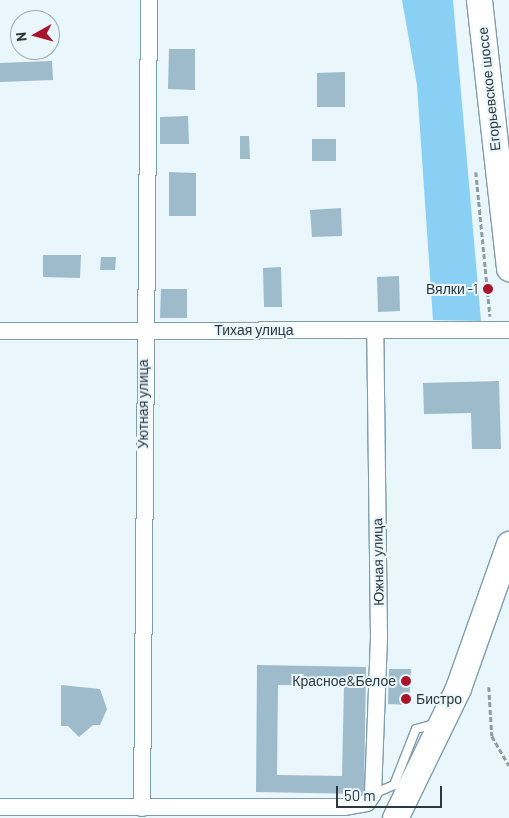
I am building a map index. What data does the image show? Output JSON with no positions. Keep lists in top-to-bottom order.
{
  "streets": {
    "main road": ["Егорьевское шоссе"],
    "street": ["Тихая улица", "Уютная улица", "Южная улица"]
  },
  "crossings": [
    ["Тихая улица", "Уютная улица"],
    ["Тихая улица", "Южная улица"]
  ],
  "places": ["Вялки -1", "Красное&Белое", "Бистро"],
  "scale_bar": "50 m",
  "north": "left"
}
